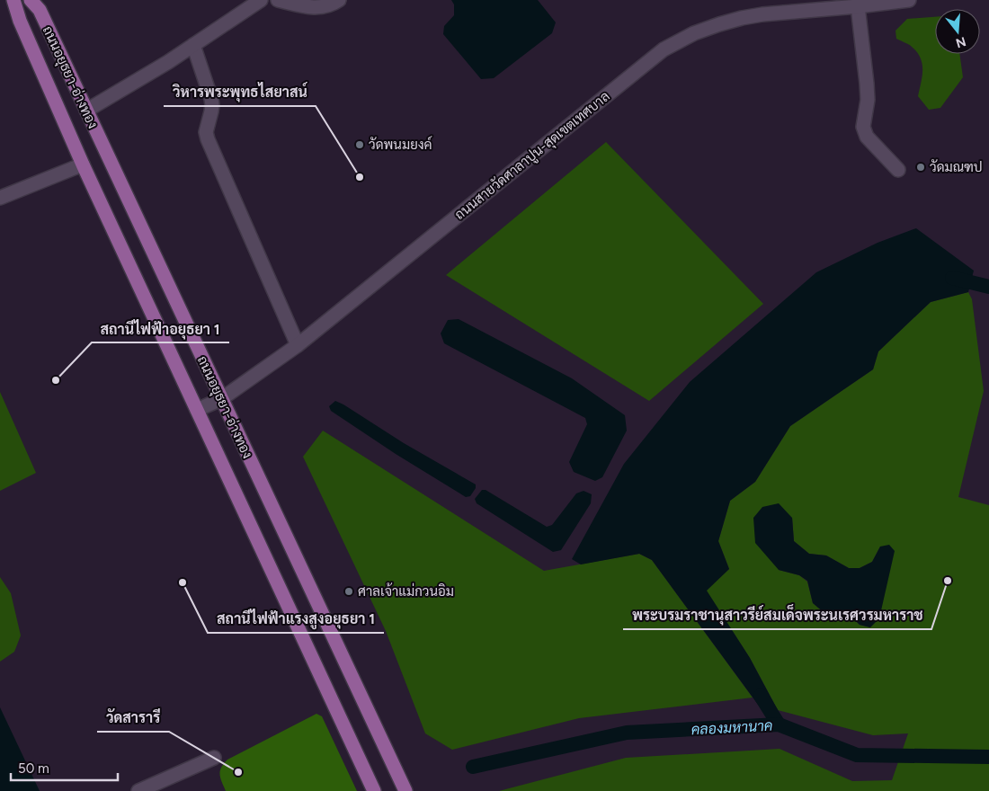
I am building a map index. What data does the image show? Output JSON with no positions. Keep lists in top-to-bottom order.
{
  "streets": {
    "main road": ["ถนนอยุธยา-อ่างทอง"],
    "street": ["ถนนสายวัดศาลาปูน-สุดเขตเทศบาล"]
  },
  "crossings": [
    ["ถนนอยุธยา-อ่างทอง", "ถนนสายวัดศาลาปูน-สุดเขตเทศบาล"]
  ],
  "water": ["คลองมหานาค"],
  "places": [
    "วัดพนมยงค์",
    "วัดมณฑป",
    "วิหารพระพุทธไสยาสน์",
    "สถานีไฟฟ้าอยุธยา 1",
    "พระบรมราชานุสาวรีย์สมเด็จพระนเรศวรมหาราช",
    "สถานีไฟฟ้าแรงสูงอยุธยา 1",
    "ศาลเจ้าแม่กวนอิม",
    "วัดสารารี"
  ],
  "scale_bar": "50 m",
  "north": "bottom"
}
